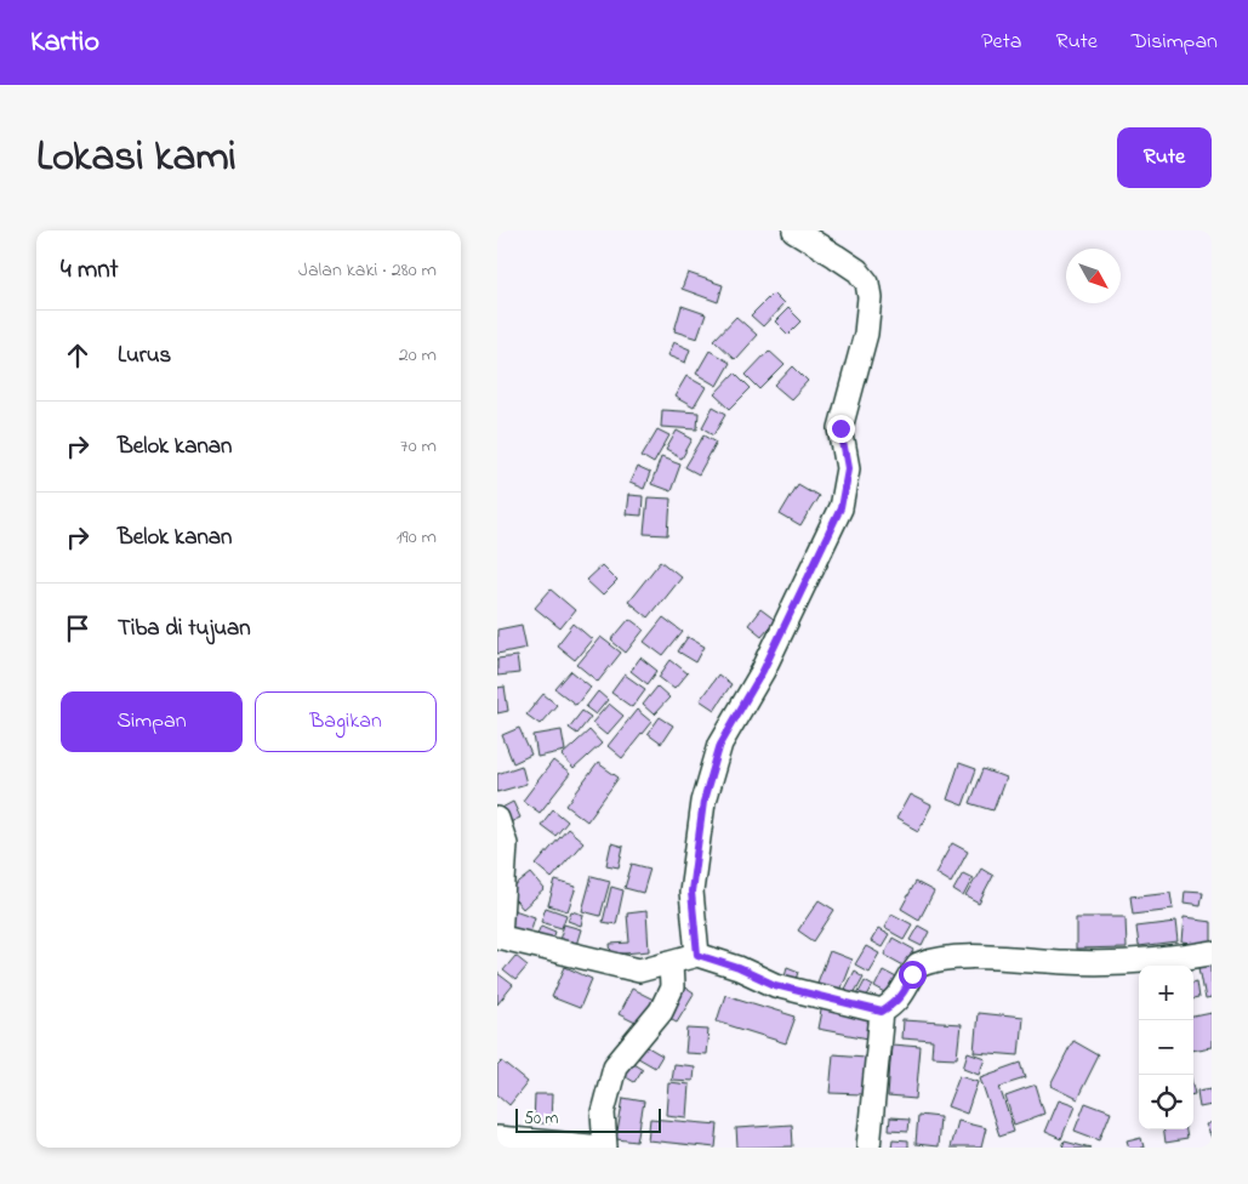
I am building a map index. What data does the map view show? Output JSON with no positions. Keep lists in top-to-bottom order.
{
  "scale_bar": "50 m",
  "north": "bottom right",
  "page": {
    "header": "Kartio",
    "nav": ["Peta", "Rute", "Disimpan"],
    "title": "Lokasi kami",
    "buttons": [
      "Rute",
      ["Simpan", "Bagikan"]
    ],
    "heading": ["4 mnt", "Jalan kaki · 280 m"],
    "list": [
      ["Lurus", "20 m"],
      ["Belok kanan", "70 m"],
      ["Belok kanan", "190 m"],
      "Tiba di tujuan"
    ],
    "map_buttons": ["+", "−"],
    "scale": "50 m"
  }
}
